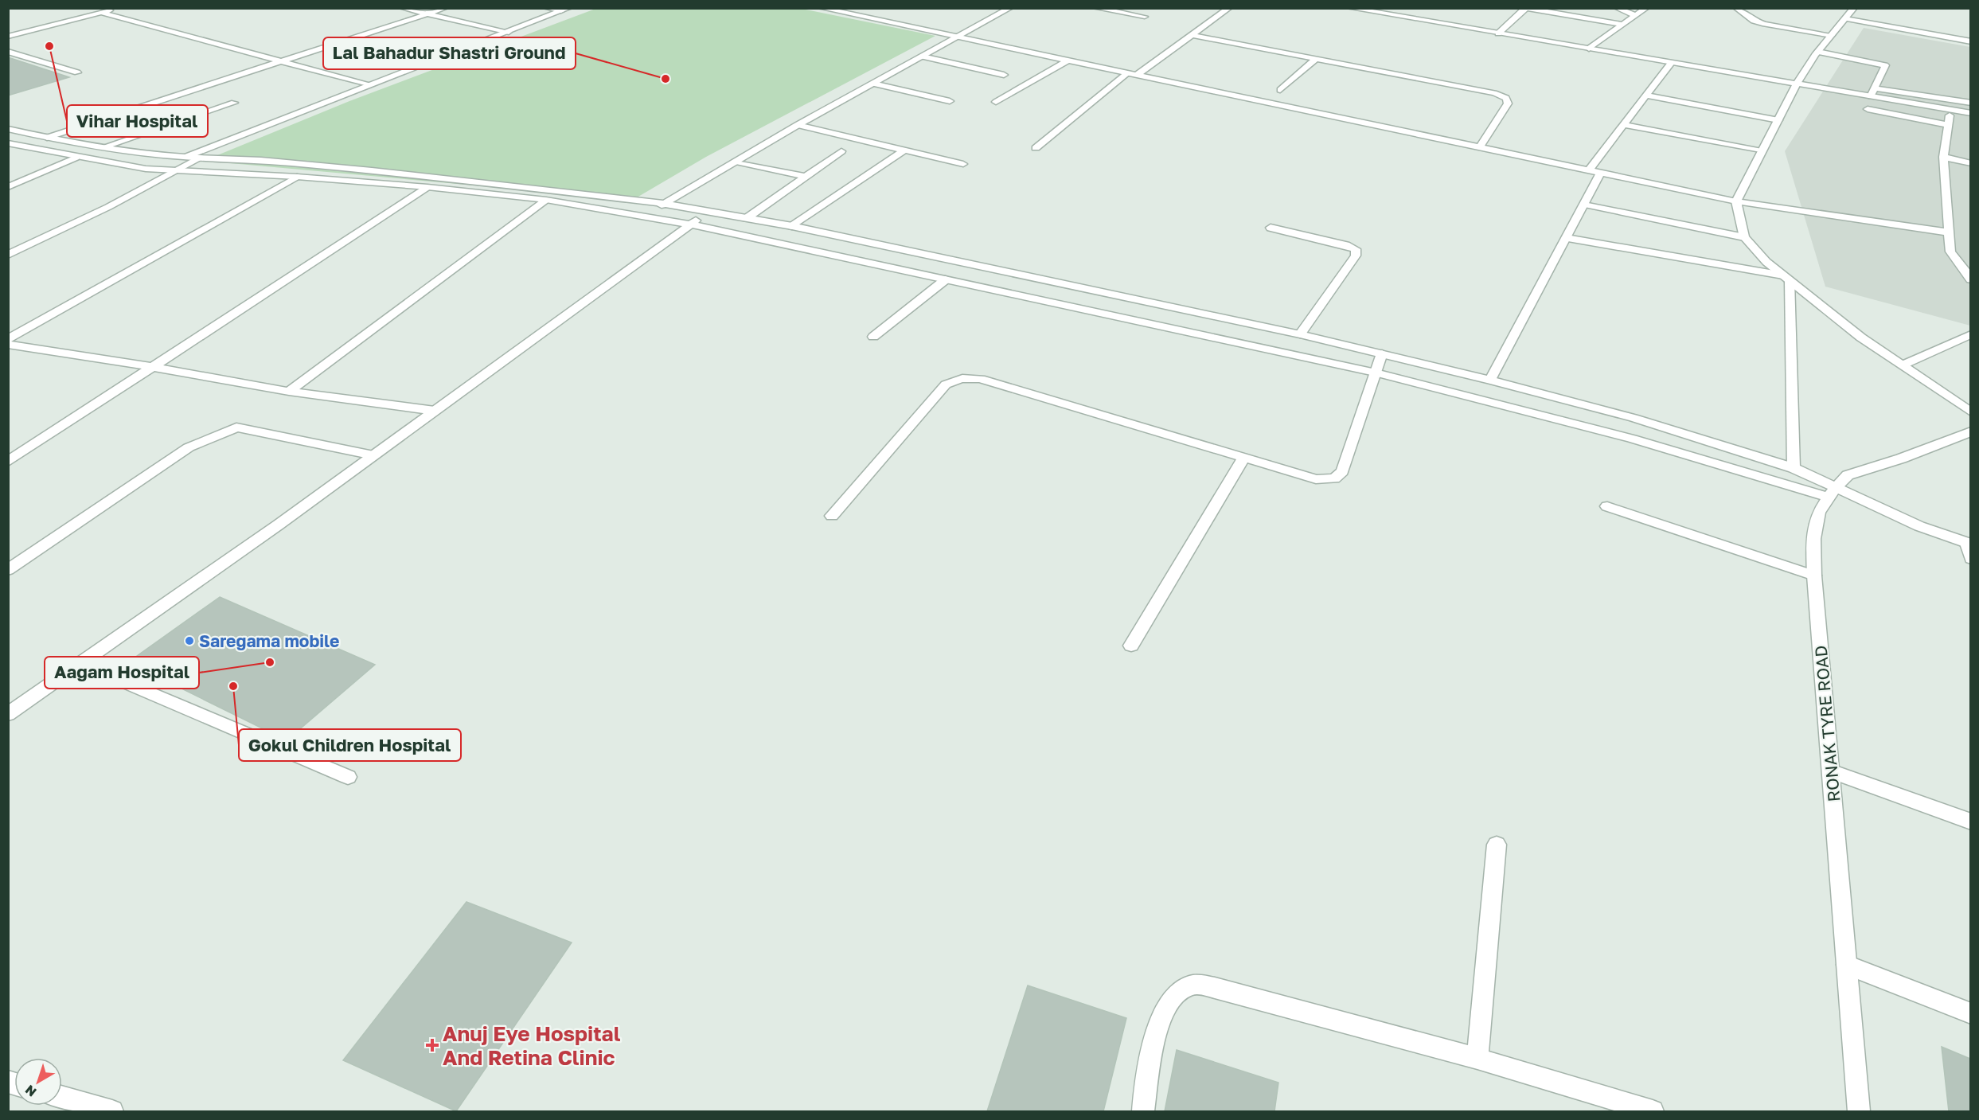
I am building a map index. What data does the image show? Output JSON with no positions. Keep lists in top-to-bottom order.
{
  "streets": {
    "street": ["RONAK TYRE ROAD"]
  },
  "places": {
    "other": [
      "Vihar Hospital",
      "Lal Bahadur Shastri Ground",
      "Saregama mobile",
      "Aagam Hospital",
      "Gokul Children Hospital"
    ],
    "health": ["Anuj Eye Hospital And Retina Clinic"]
  },
  "north": "bottom left"
}
